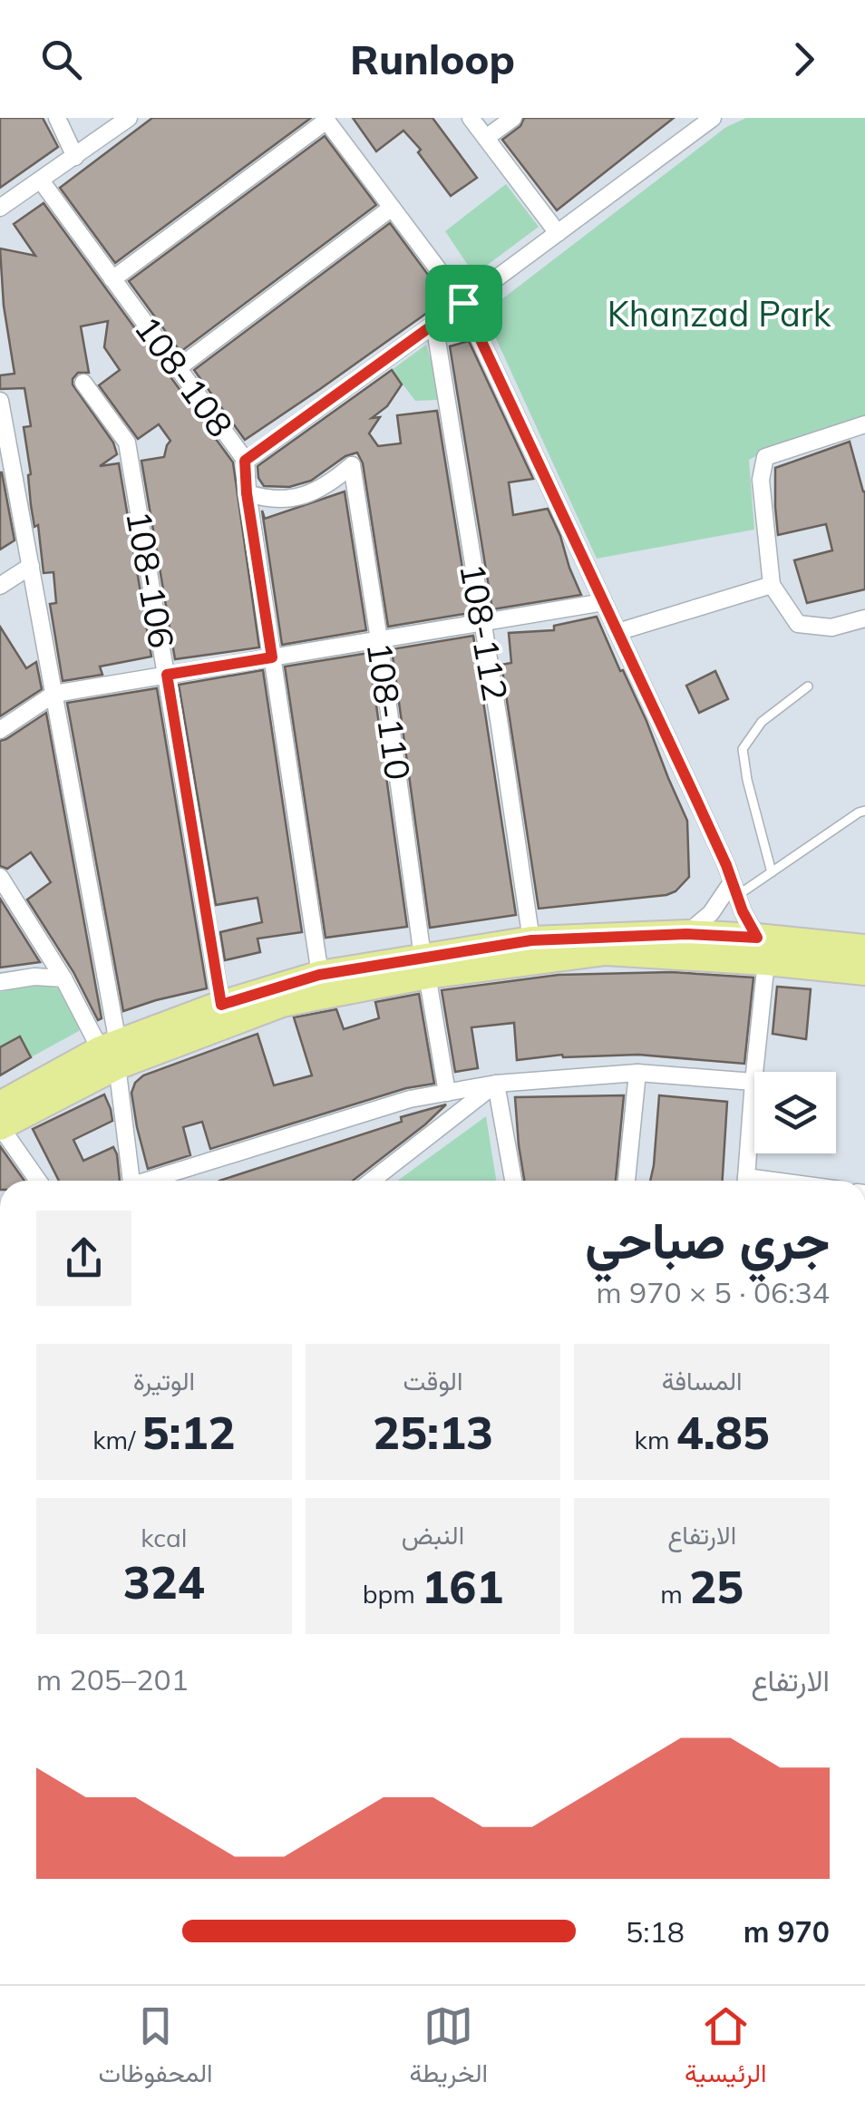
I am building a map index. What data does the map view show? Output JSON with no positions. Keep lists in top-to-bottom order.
{
  "streets": {
    "street": [
      "108-108",
      "108-106",
      "108-112",
      "108-110"
    ]
  },
  "crossings": [
    ["108-108", "108-110"]
  ],
  "parks": ["Khanzad Park"],
  "page": {
    "header": "Runloop",
    "heading": ["جري صباحي", "06:34 · 5 × 970 m"],
    "stats": [
      ["المسافة", "4.85 km"],
      ["الوقت", "25:13"],
      ["الوتيرة", "5:12 /km"],
      ["الارتفاع", "25 m"],
      ["النبض", "161 bpm"],
      ["kcal", "324"]
    ],
    "chart": ["الارتفاع", "201–205 m"],
    "list": [
      {
        "name": "970 m",
        "note": "5:18"
      }
    ],
    "tabs": ["الرئيسية", "الخريطة", "المحفوظات"]
  }
}
